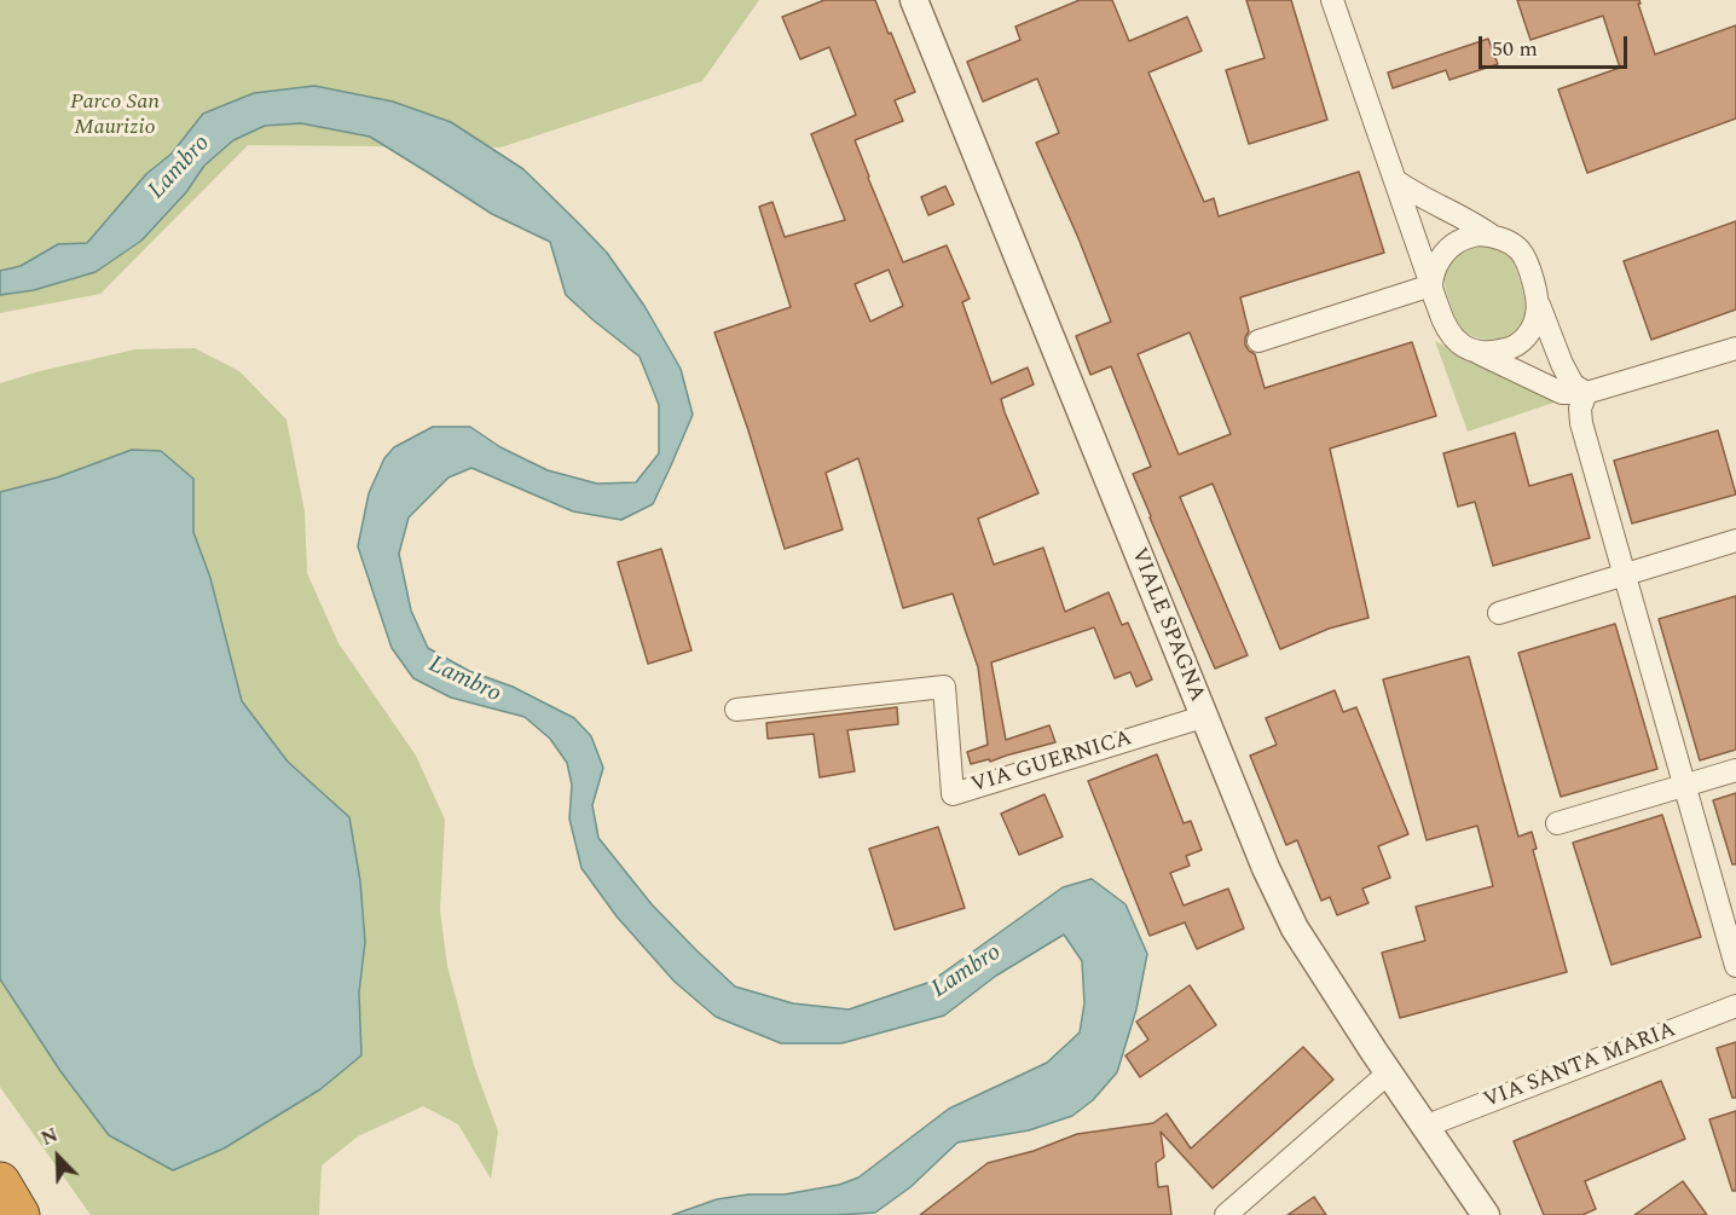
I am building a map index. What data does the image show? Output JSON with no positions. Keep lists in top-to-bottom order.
{
  "streets": {
    "street": ["VIALE SPAGNA", "VIA GUERNICA", "VIA SANTA MARIA"]
  },
  "crossings": [
    ["VIALE SPAGNA", "VIA GUERNICA"],
    ["VIALE SPAGNA", "VIA SANTA MARIA"]
  ],
  "water": ["Lambro"],
  "parks": ["Parco San Maurizio"],
  "scale_bar": "50 m",
  "north": "top left"
}
